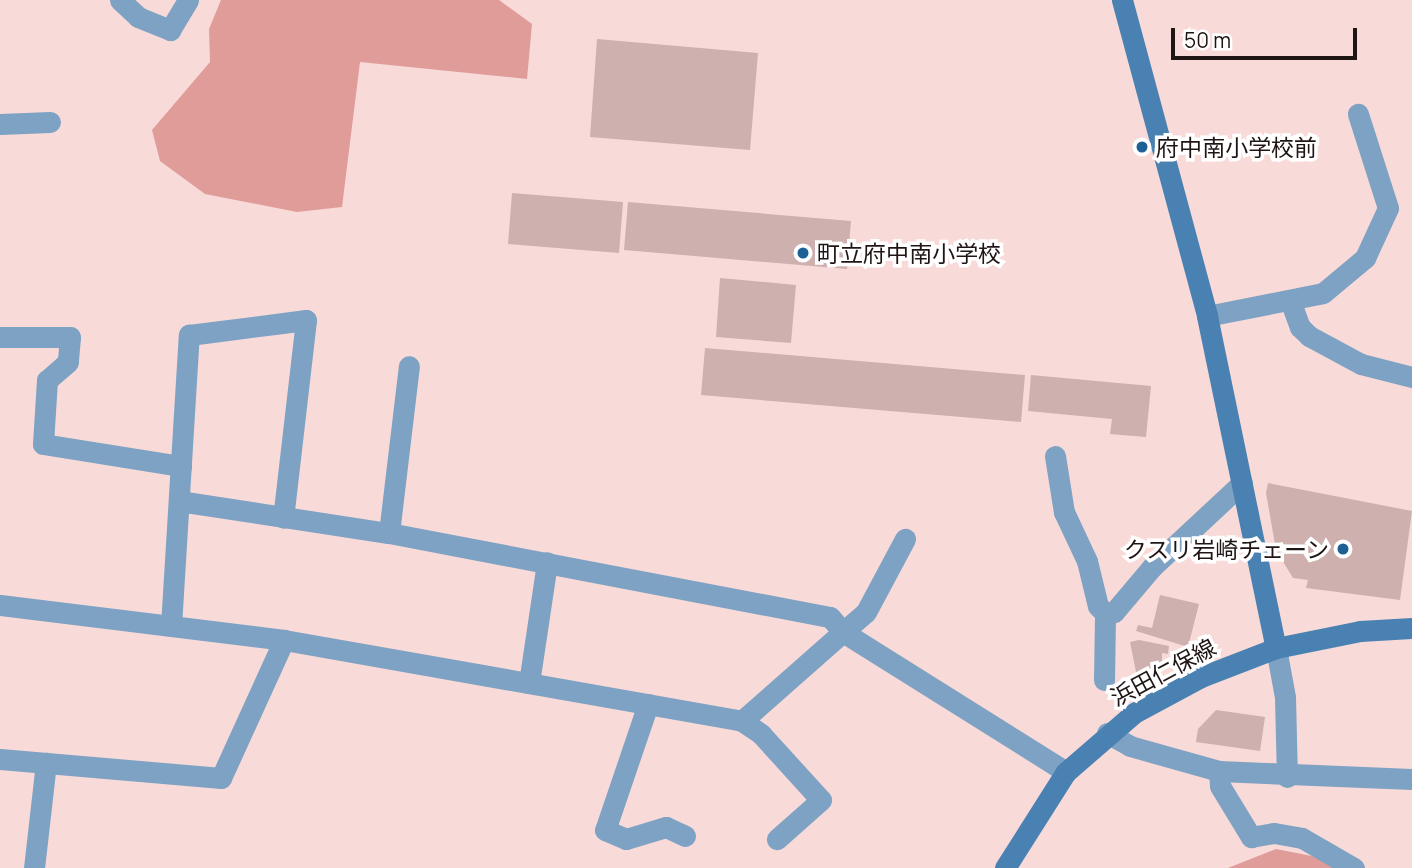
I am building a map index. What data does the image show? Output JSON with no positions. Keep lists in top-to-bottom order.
{
  "streets": {
    "street": ["浜田仁保線"]
  },
  "places": ["府中南小学校前", "町立府中南小学校", "クスリ岩崎チェーン"],
  "scale_bar": "50 m"
}
